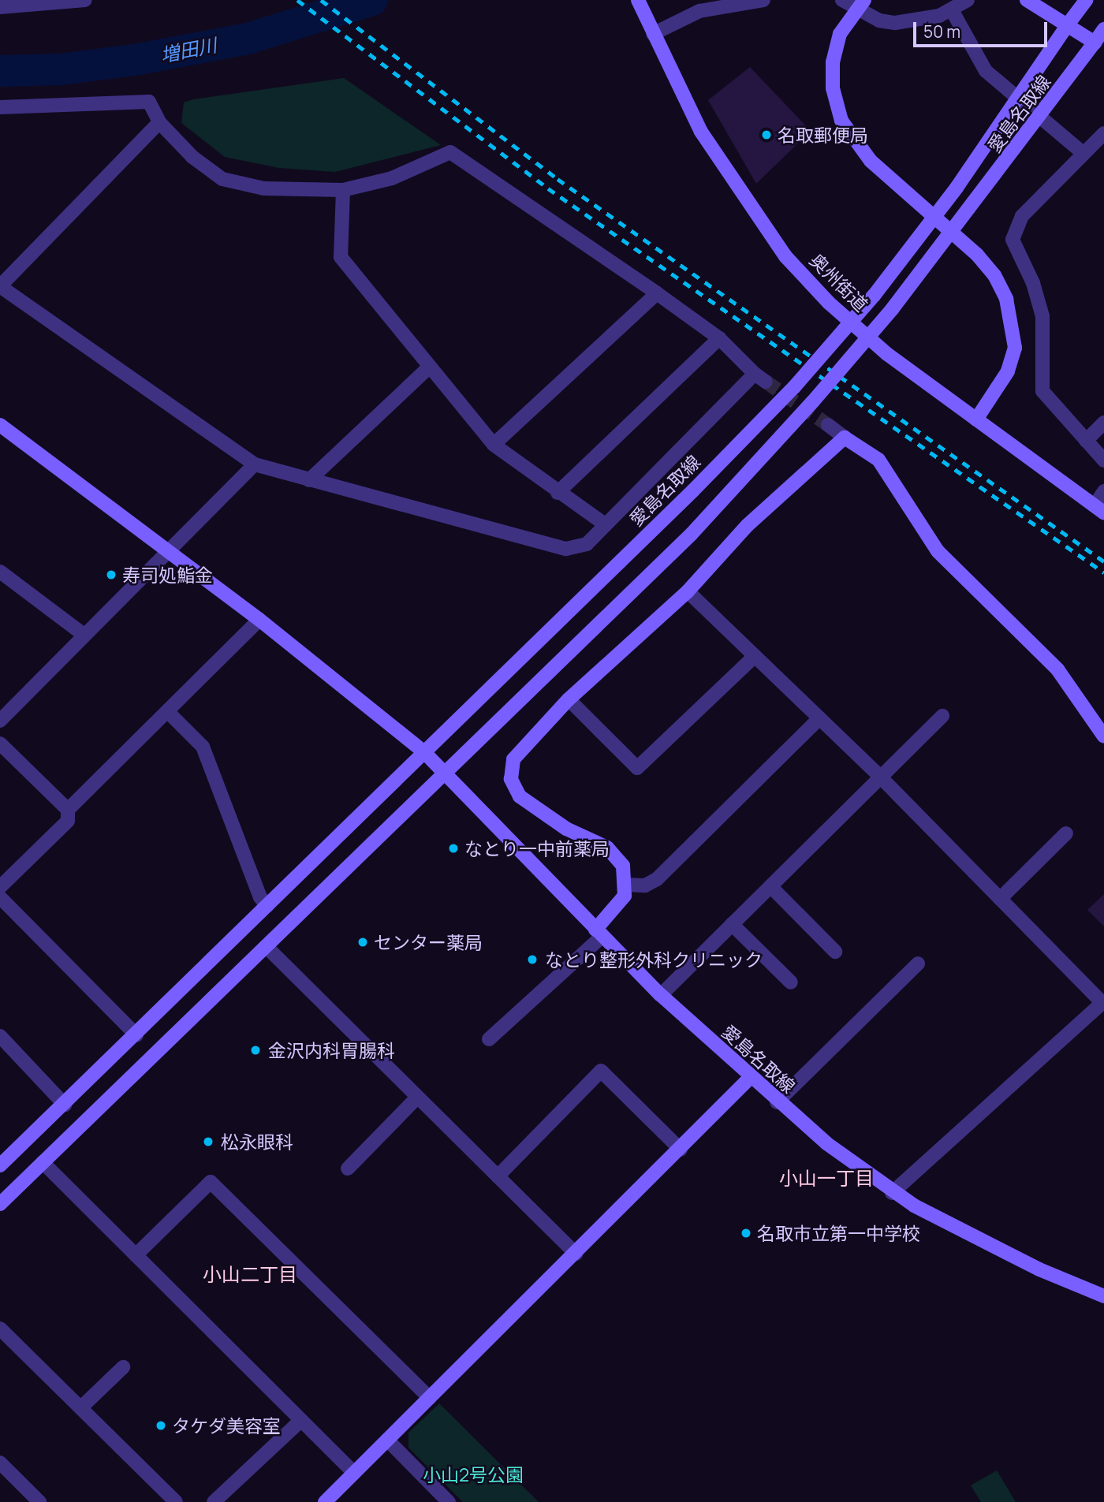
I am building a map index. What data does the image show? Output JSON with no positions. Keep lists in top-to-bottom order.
{
  "streets": {
    "main road": ["愛島名取線", "奥州街道"]
  },
  "districts": ["小山一丁目", "小山二丁目"],
  "water": ["増田川"],
  "parks": ["小山2号公園"],
  "places": [
    "名取郵便局",
    "寿司処鮨金",
    "なとり一中前薬局",
    "センター薬局",
    "なとり整形外科クリニック",
    "金沢内科胃腸科",
    "松永眼科",
    "名取市立第一中学校",
    "タケダ美容室"
  ],
  "scale_bar": "50 m"
}
